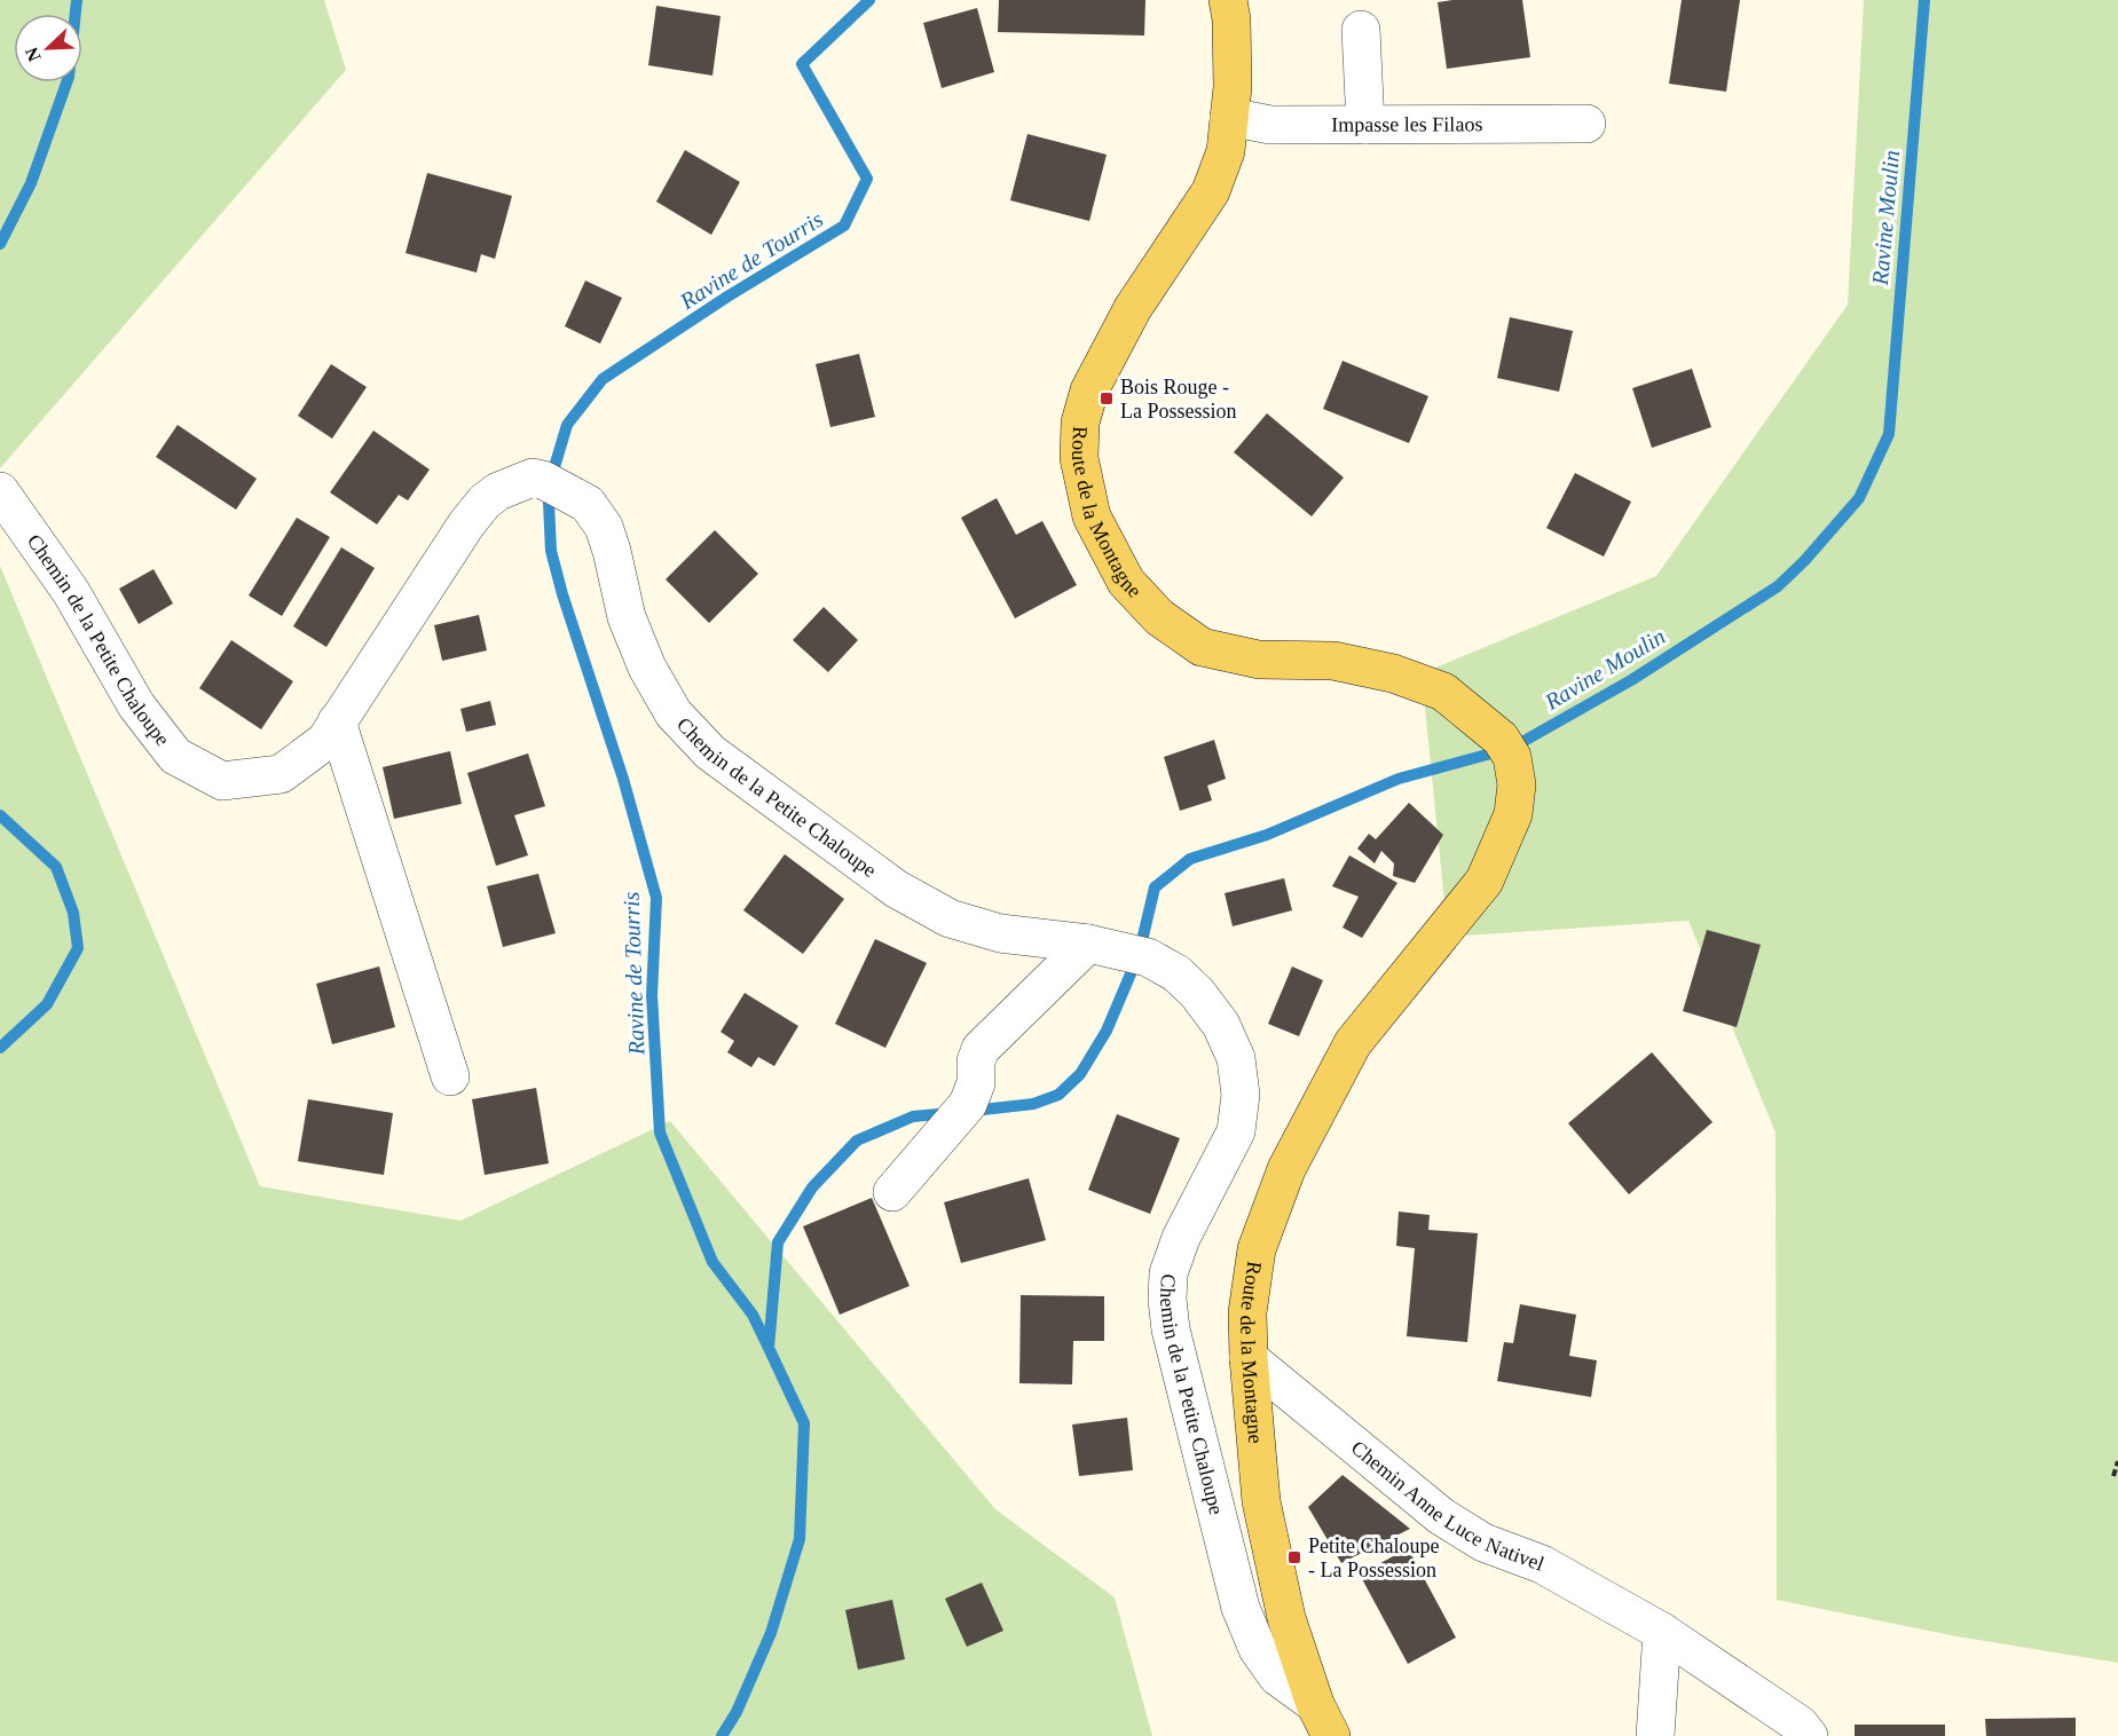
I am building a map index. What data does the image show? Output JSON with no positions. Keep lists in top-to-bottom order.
{
  "streets": {
    "main road": ["Route de la Montagne"],
    "street": ["Impasse les Filaos", "Chemin de la Petite Chaloupe", "Chemin Anne Luce Nativel"]
  },
  "crossings": [
    ["Impasse les Filaos", "Route de la Montagne"],
    ["Route de la Montagne", "Chemin de la Petite Chaloupe"],
    ["Route de la Montagne", "Chemin Anne Luce Nativel"]
  ],
  "water": ["Ravine Moulin", "Ravine de Tourris"],
  "places": {
    "transit": ["Bois Rouge - La Possession", "Petite Chaloupe - La Possession"]
  },
  "north": "bottom left"
}
